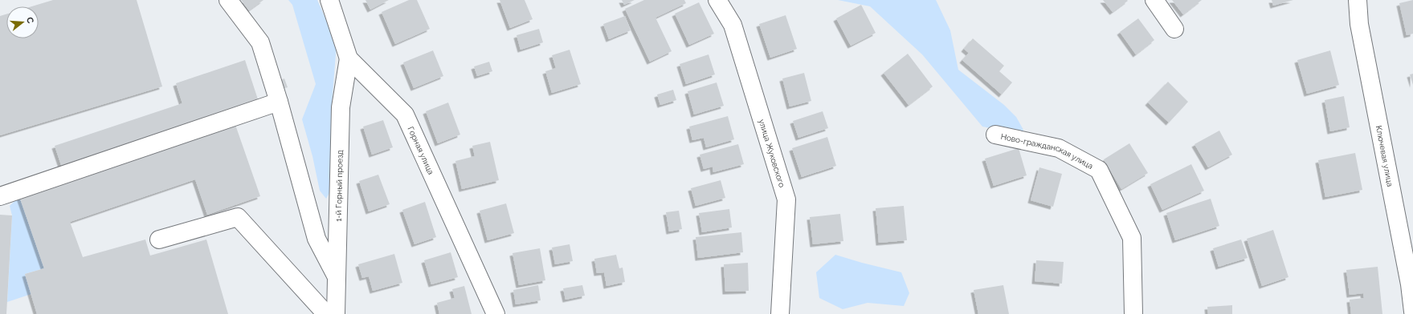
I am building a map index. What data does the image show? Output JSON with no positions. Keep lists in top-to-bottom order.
{
  "streets": {
    "street": [
      "Горная улица",
      "Ново-гражданская улица",
      "улица Жуковского",
      "Ключевая улица",
      "1-й Горный проезд"
    ]
  },
  "crossings": [
    ["Горная улица", "1-й Горный проезд"]
  ],
  "north": "right"
}
